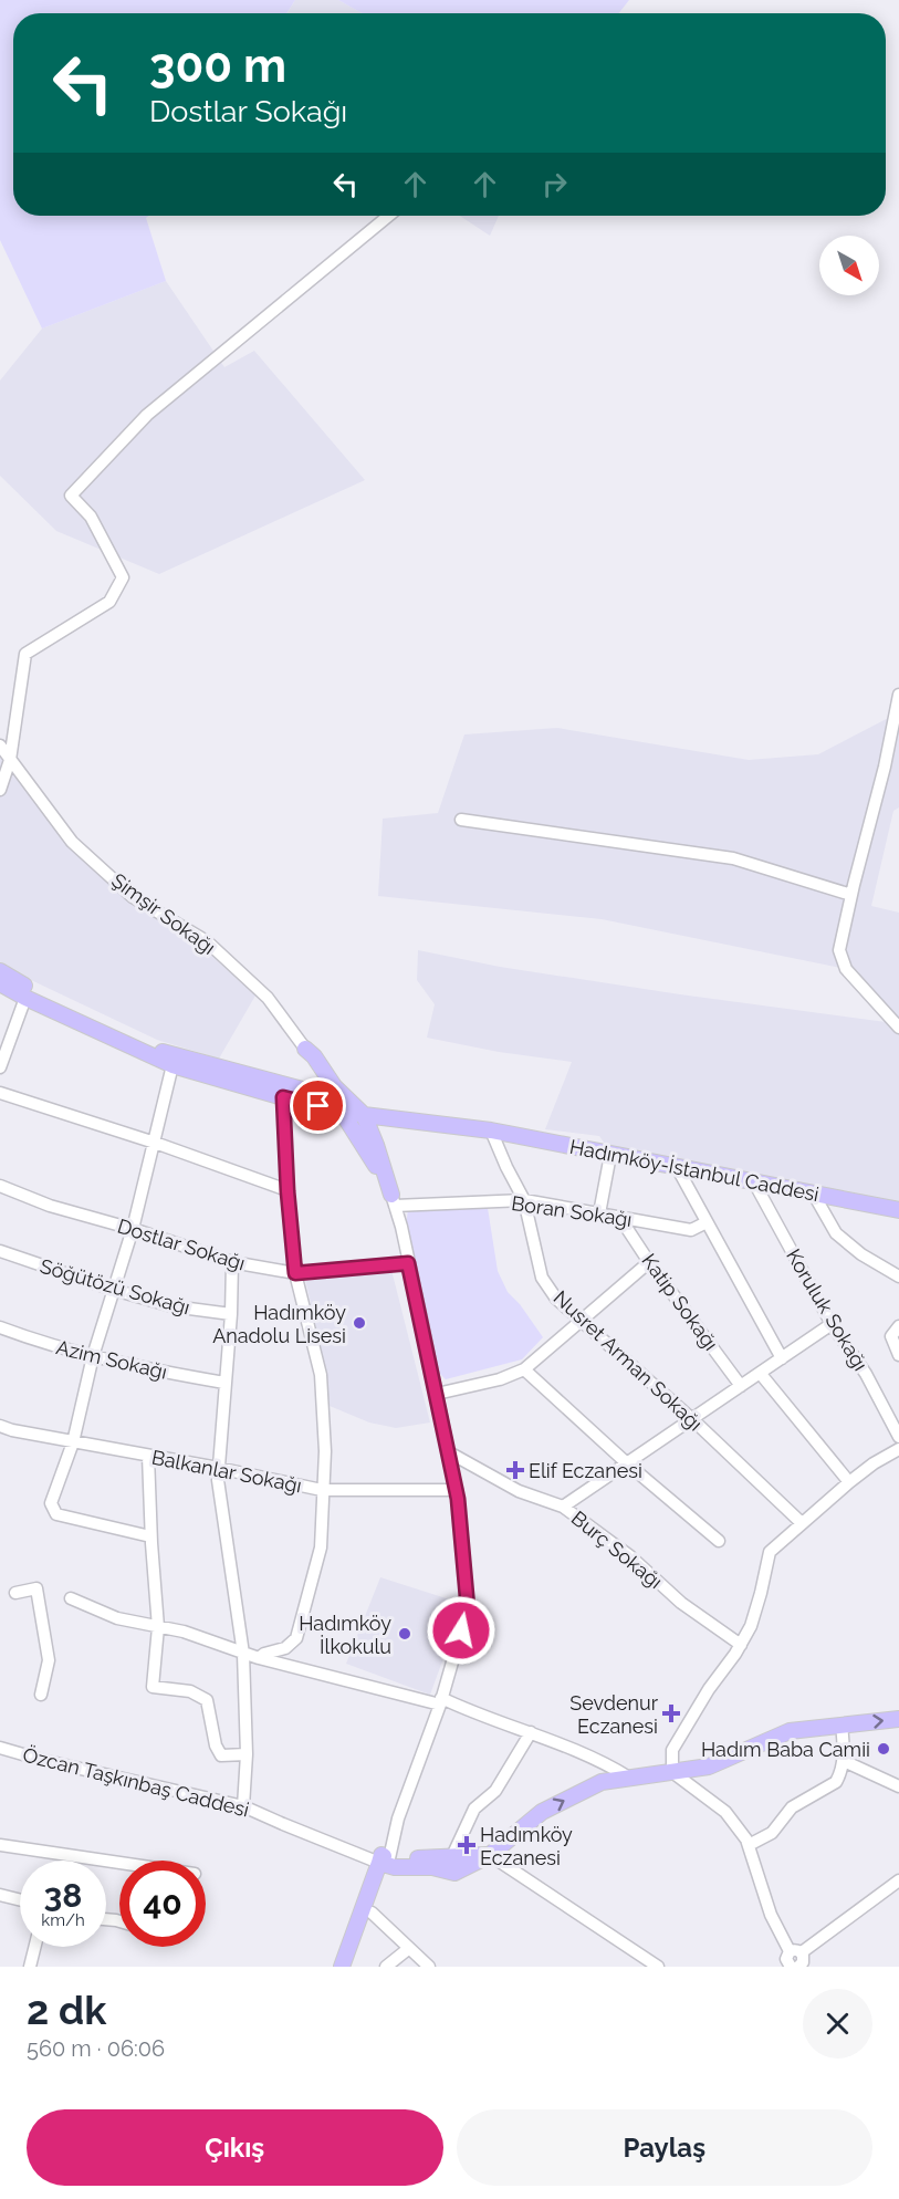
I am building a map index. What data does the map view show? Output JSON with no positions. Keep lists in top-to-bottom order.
{
  "streets": {
    "main road": ["Hadımköy-İstanbul Caddesi"],
    "street": [
      "Şimşir Sokağı",
      "Boran Sokağı",
      "Dostlar Sokağı",
      "Söğütözü Sokağı",
      "Katip Sokağı",
      "Koruluk Sokağı",
      "Azim Sokağı",
      "Nusret Arman Sokağı",
      "Balkanlar Sokağı",
      "Burç Sokağı",
      "Özcan Taşkınbaş Caddesi"
    ]
  },
  "crossings": [
    ["Hadımköy-İstanbul Caddesi", "Koruluk Sokağı"],
    ["Hadımköy-İstanbul Caddesi", "Nusret Arman Sokağı"],
    ["Boran Sokağı", "Katip Sokağı"],
    ["Boran Sokağı", "Nusret Arman Sokağı"]
  ],
  "places": {
    "other": ["Hadımköy Anadolu Lisesi", "Hadımköy İlkokulu", "Hadım Baba Camii"],
    "health": ["Elif Eczanesi", "Sevdenur Eczanesi", "Hadımköy Eczanesi"]
  },
  "north": "bottom right",
  "page": {
    "turn": ["300 m", "Dostlar Sokağı"],
    "speed": "38 km/h",
    "limit": "40",
    "heading": ["2 dk", "560 m · 06:06"],
    "buttons": ["Çıkış", "Paylaş"]
  }
}
